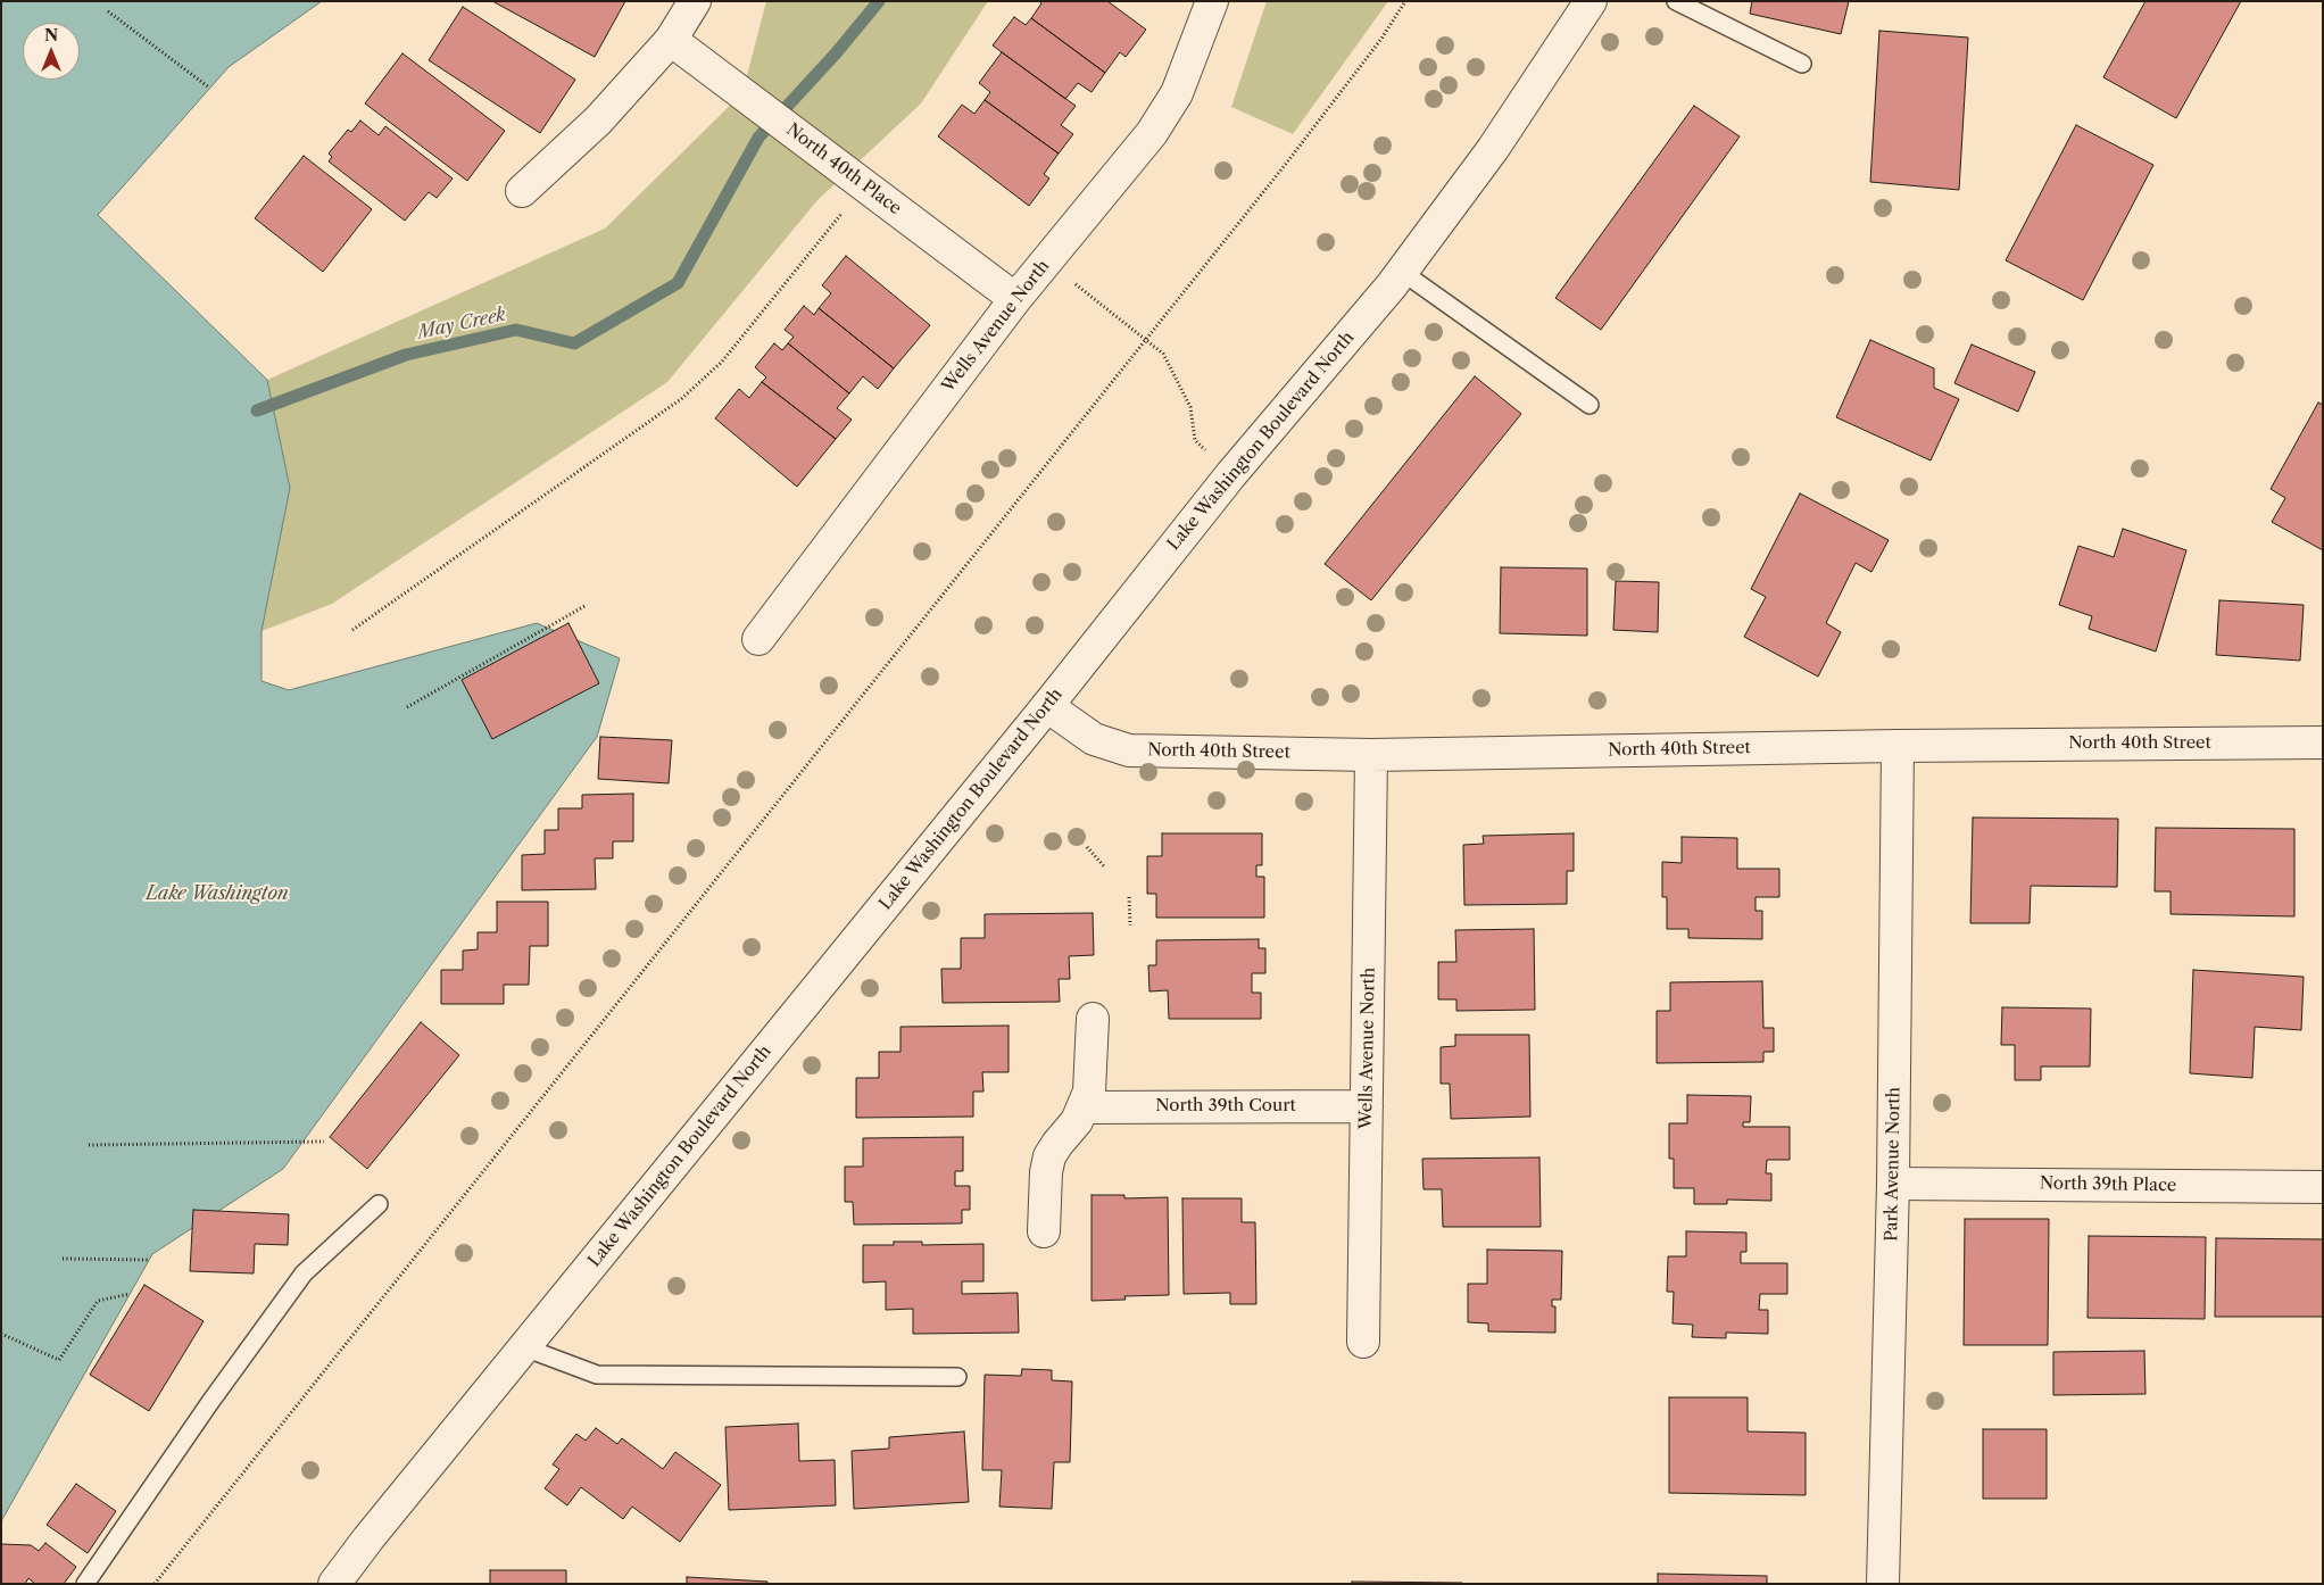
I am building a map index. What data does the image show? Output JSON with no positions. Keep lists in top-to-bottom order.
{
  "streets": {
    "street": [
      "North 40th Place",
      "Wells Avenue North",
      "Lake Washington Boulevard North",
      "North 40th Street",
      "North 39th Court",
      "Park Avenue North",
      "North 39th Place"
    ]
  },
  "crossings": [
    ["North 40th Place", "Wells Avenue North"],
    ["Wells Avenue North", "North 40th Street"],
    ["Wells Avenue North", "North 39th Court"],
    ["Lake Washington Boulevard North", "North 40th Street"],
    ["North 40th Street", "Park Avenue North"],
    ["Park Avenue North", "North 39th Place"]
  ],
  "water": ["May Creek", "Lake Washington"],
  "north": "top"
}
